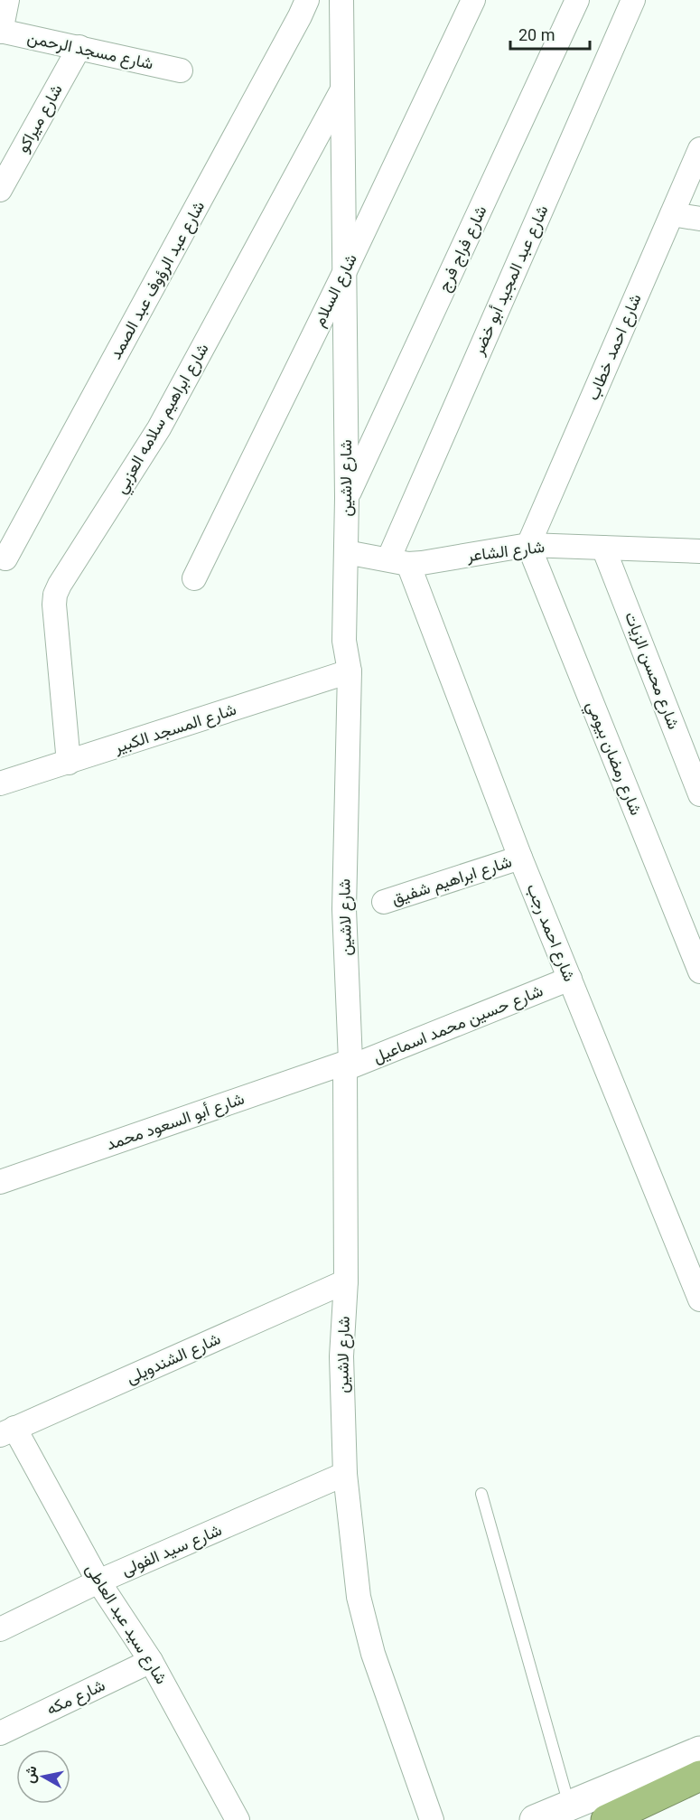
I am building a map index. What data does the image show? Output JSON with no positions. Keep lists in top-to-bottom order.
{
  "streets": {
    "street": [
      "شارع مسجد الرحمن",
      "شارع ميراكو",
      "شارع فراج فرج",
      "شارع عبد الرؤوف عبد الصمد",
      "شارع عبد المجيد أبو خضر",
      "شارع السلام",
      "شارع احمد خطاب",
      "شارع ابراهيم سلامه العزبي",
      "شارع لاشين",
      "شارع الشاعر",
      "شارع محسن الزيات",
      "شارع المسجد الكبير",
      "شارع رمضان بيومي",
      "شارع ابراهيم شفيق",
      "شارع احمد رجب",
      "شارع حسين محمد اسماعيل",
      "شارع أبو السعود محمد",
      "شارع الشندويلى",
      "شارع سيد الفولى",
      "شارع سيد عبد العاطى",
      "شارع مكه"
    ]
  },
  "crossings": [
    ["شارع مسجد الرحمن", "شارع ميراكو"],
    ["شارع فراج فرج", "شارع لاشين"],
    ["شارع عبد المجيد أبو خضر", "شارع الشاعر"],
    ["شارع عبد المجيد أبو خضر", "شارع احمد رجب"],
    ["شارع السلام", "شارع لاشين"],
    ["شارع احمد خطاب", "شارع الشاعر"],
    ["شارع احمد خطاب", "شارع رمضان بيومي"],
    ["شارع ابراهيم سلامه العزبي", "شارع لاشين"],
    ["شارع ابراهيم سلامه العزبي", "شارع المسجد الكبير"],
    ["شارع لاشين", "شارع الشاعر"],
    ["شارع لاشين", "شارع المسجد الكبير"],
    ["شارع لاشين", "شارع حسين محمد اسماعيل"],
    ["شارع لاشين", "شارع أبو السعود محمد"],
    ["شارع لاشين", "شارع الشندويلى"],
    ["شارع لاشين", "شارع سيد الفولى"],
    ["شارع الشاعر", "شارع محسن الزيات"],
    ["شارع الشاعر", "شارع رمضان بيومي"],
    ["شارع الشاعر", "شارع احمد رجب"],
    ["شارع ابراهيم شفيق", "شارع احمد رجب"],
    ["شارع احمد رجب", "شارع حسين محمد اسماعيل"],
    ["شارع حسين محمد اسماعيل", "شارع أبو السعود محمد"],
    ["شارع الشندويلى", "شارع سيد عبد العاطى"],
    ["شارع سيد الفولى", "شارع سيد عبد العاطى"],
    ["شارع سيد عبد العاطى", "شارع مكه"]
  ],
  "scale_bar": "20 m",
  "north": "left"
}
